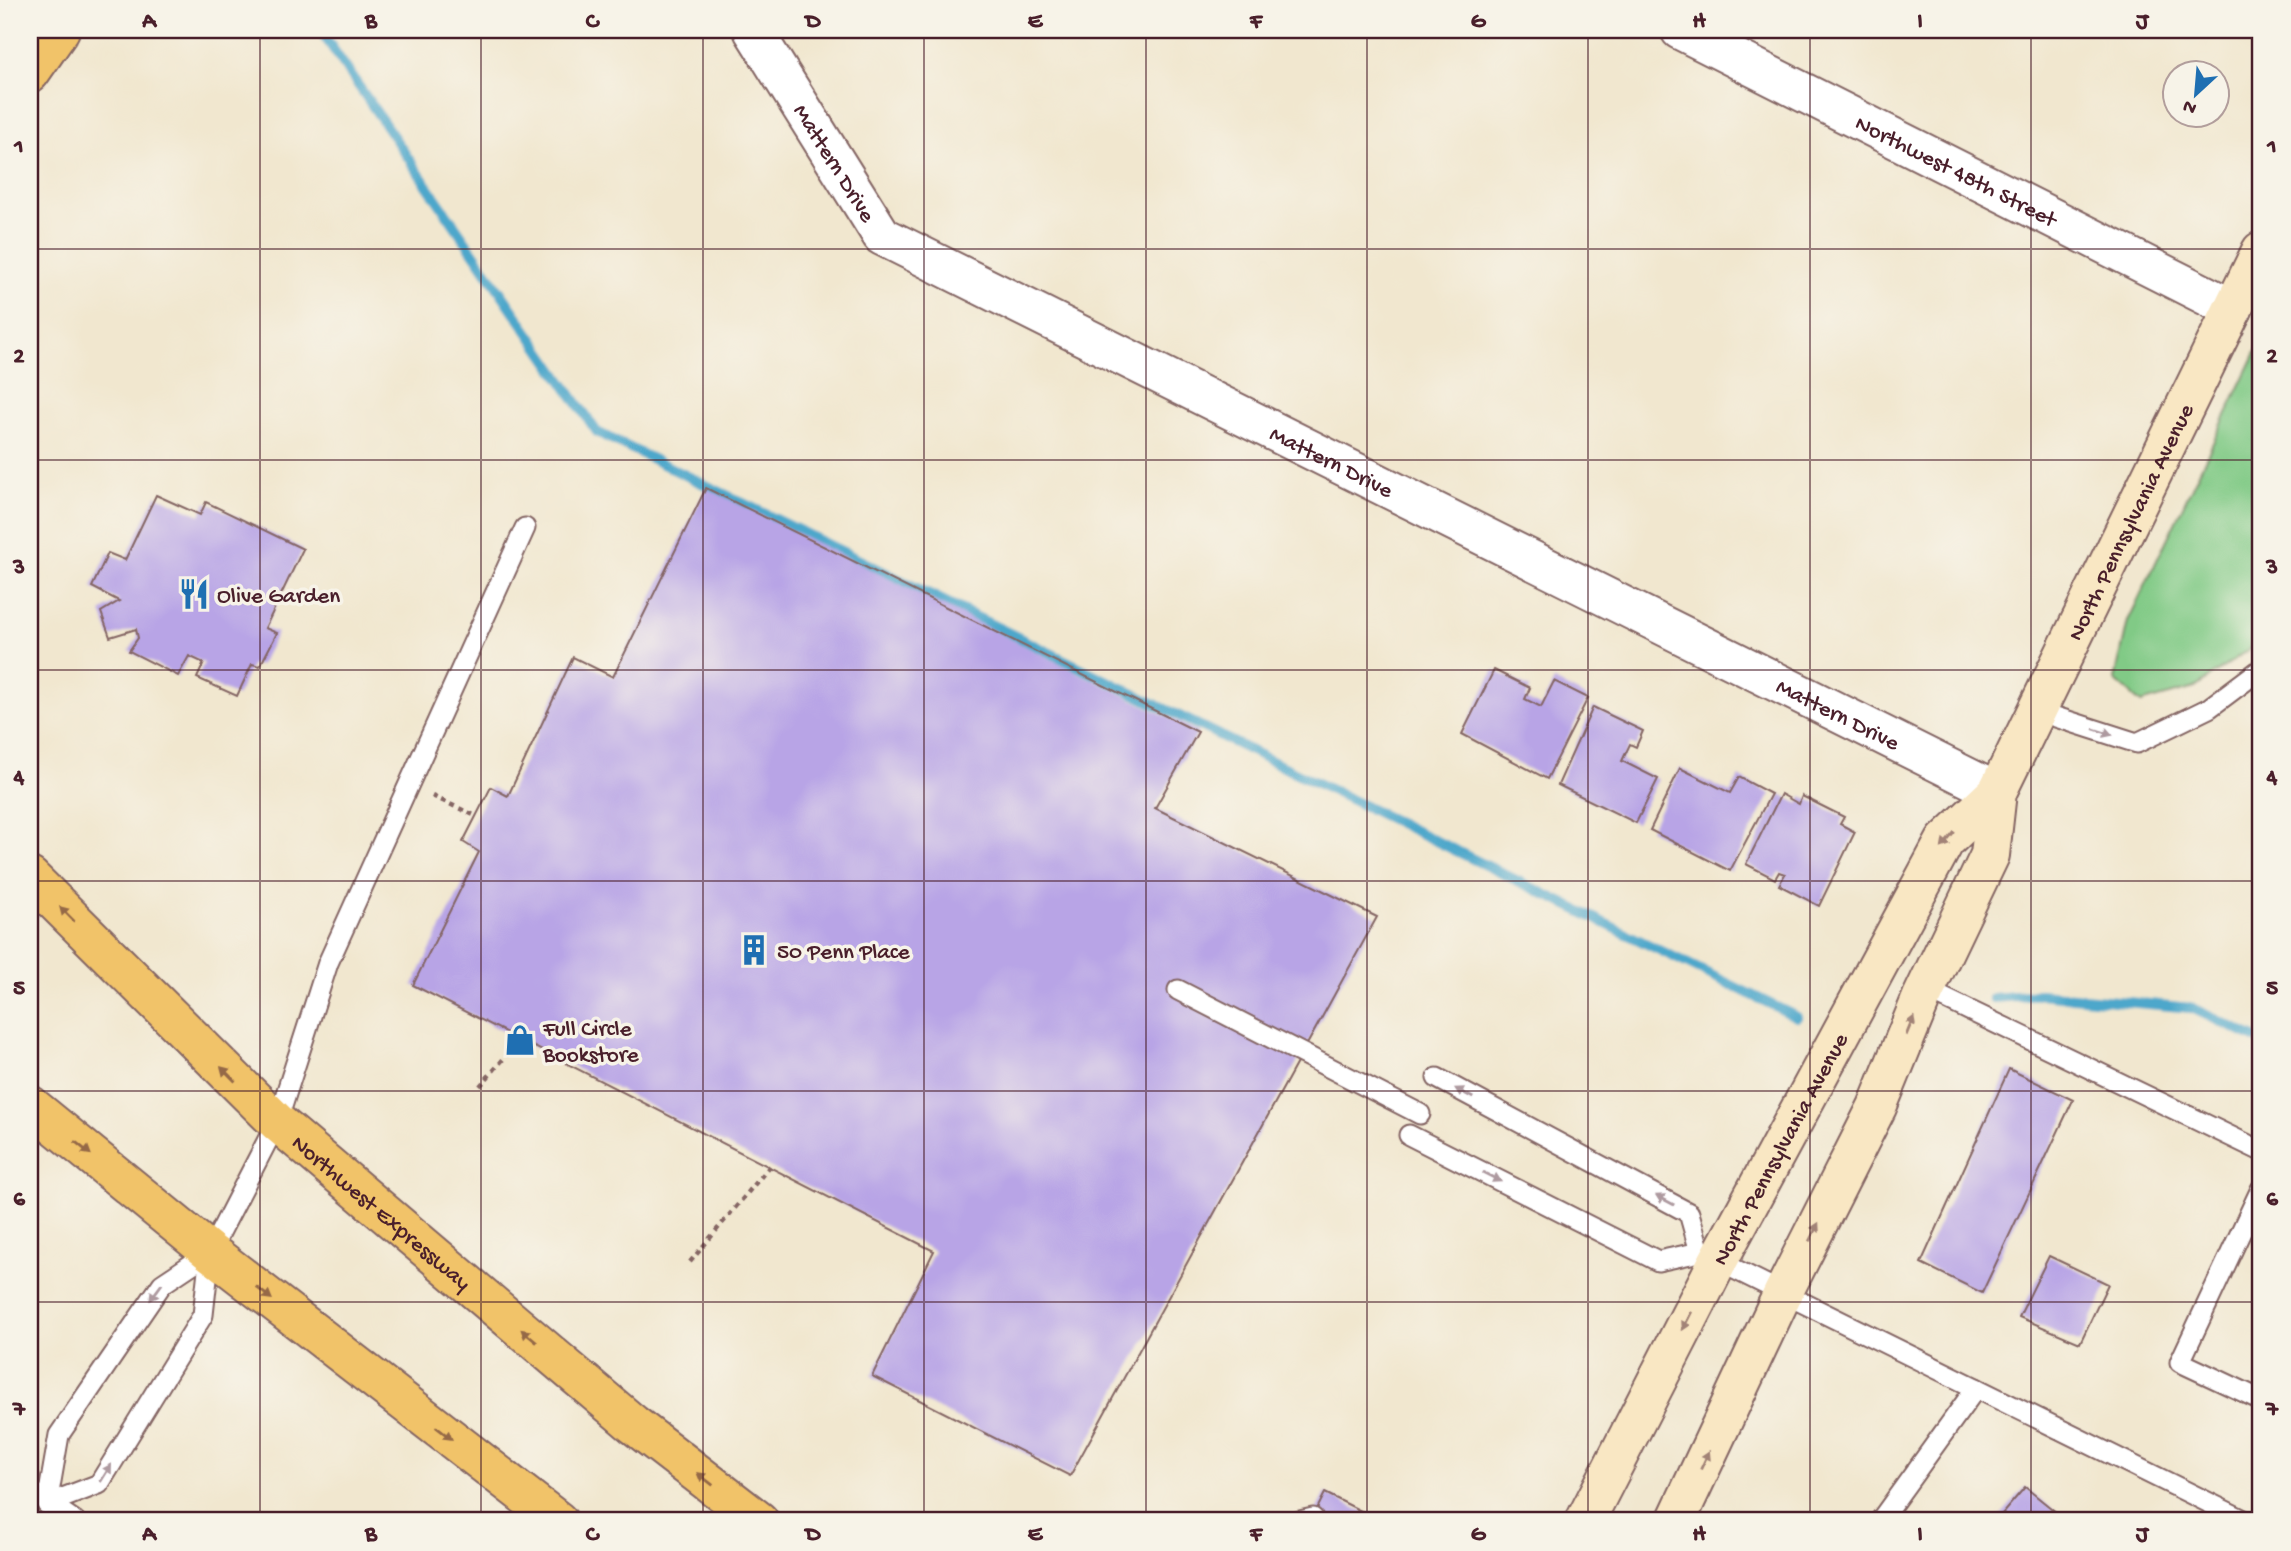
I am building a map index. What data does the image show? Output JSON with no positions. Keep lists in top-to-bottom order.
{
  "streets": {
    "highway": ["Northwest Expressway"],
    "main road": ["North Pennsylvania Avenue"],
    "street": ["Mattern Drive", "Northwest 48th Street"]
  },
  "crossings": [
    ["Mattern Drive", "North Pennsylvania Avenue"],
    ["Northwest 48th Street", "North Pennsylvania Avenue"]
  ],
  "places": {
    "restaurant": ["Olive Garden"],
    "building": ["50 Penn Place"],
    "shop": ["Full Circle Bookstore"]
  },
  "north": "bottom left",
  "grid": {
    "columns": [
      "A",
      "B",
      "C",
      "D",
      "E",
      "F",
      "G",
      "H",
      "I",
      "J"
    ],
    "rows": [
      "1",
      "2",
      "3",
      "4",
      "5",
      "6",
      "7"
    ]
  }
}
